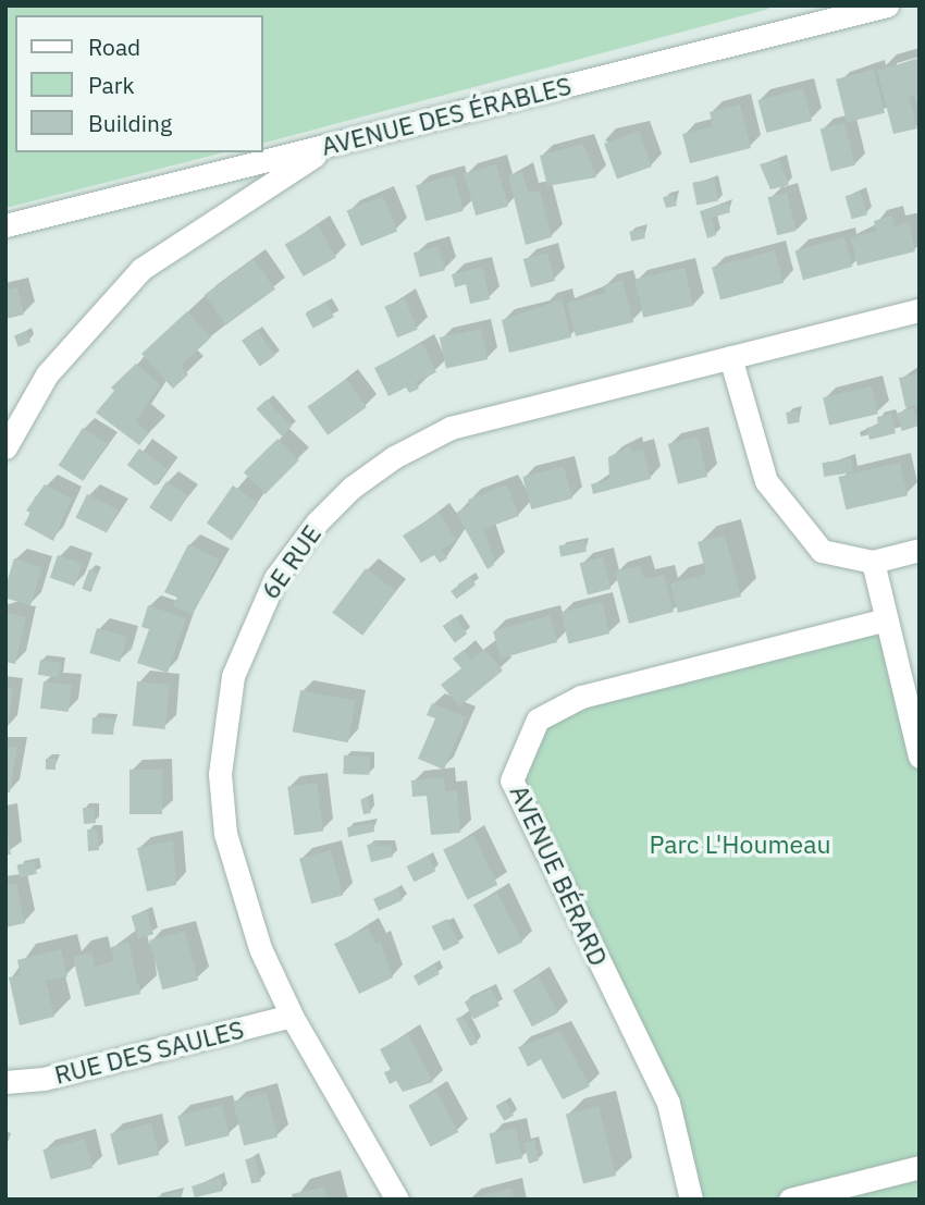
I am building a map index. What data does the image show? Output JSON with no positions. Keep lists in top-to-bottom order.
{
  "streets": {
    "street": [
      "AVENUE DES ÉRABLES",
      "6E RUE",
      "AVENUE BÉRARD",
      "RUE DES SAULES"
    ]
  },
  "crossings": [
    ["6E RUE", "RUE DES SAULES"]
  ],
  "parks": ["Parc L'Houmeau"],
  "legend": ["Road", "Park", "Building"]
}
